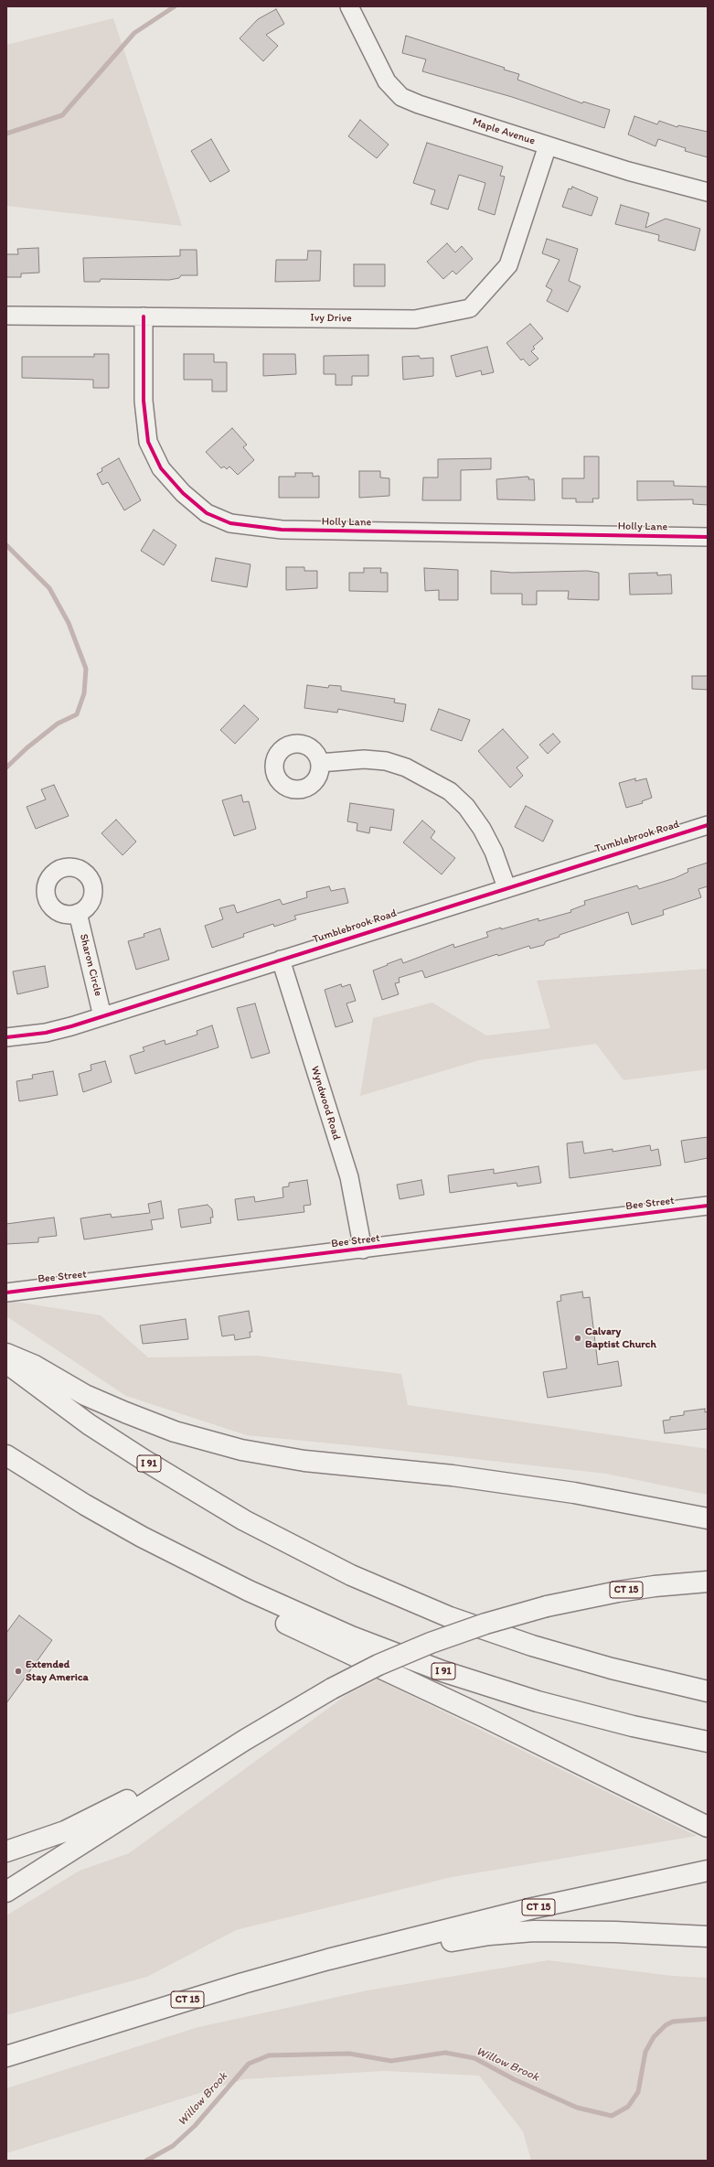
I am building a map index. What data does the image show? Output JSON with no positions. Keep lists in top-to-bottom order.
{
  "streets": {
    "highway": ["I 91", "CT 15"],
    "street": [
      "Maple Avenue",
      "Ivy Drive",
      "Holly Lane",
      "Tumblebrook Road",
      "Sharon Circle",
      "Wyndwood Road",
      "Bee Street"
    ]
  },
  "crossings": [
    ["Maple Avenue", "Ivy Drive"],
    ["Ivy Drive", "Holly Lane"],
    ["Tumblebrook Road", "Sharon Circle"],
    ["Tumblebrook Road", "Wyndwood Road"],
    ["Wyndwood Road", "Bee Street"]
  ],
  "water": ["Willow Brook"],
  "places": ["Calvary Baptist Church", "Extended Stay America"]
}
